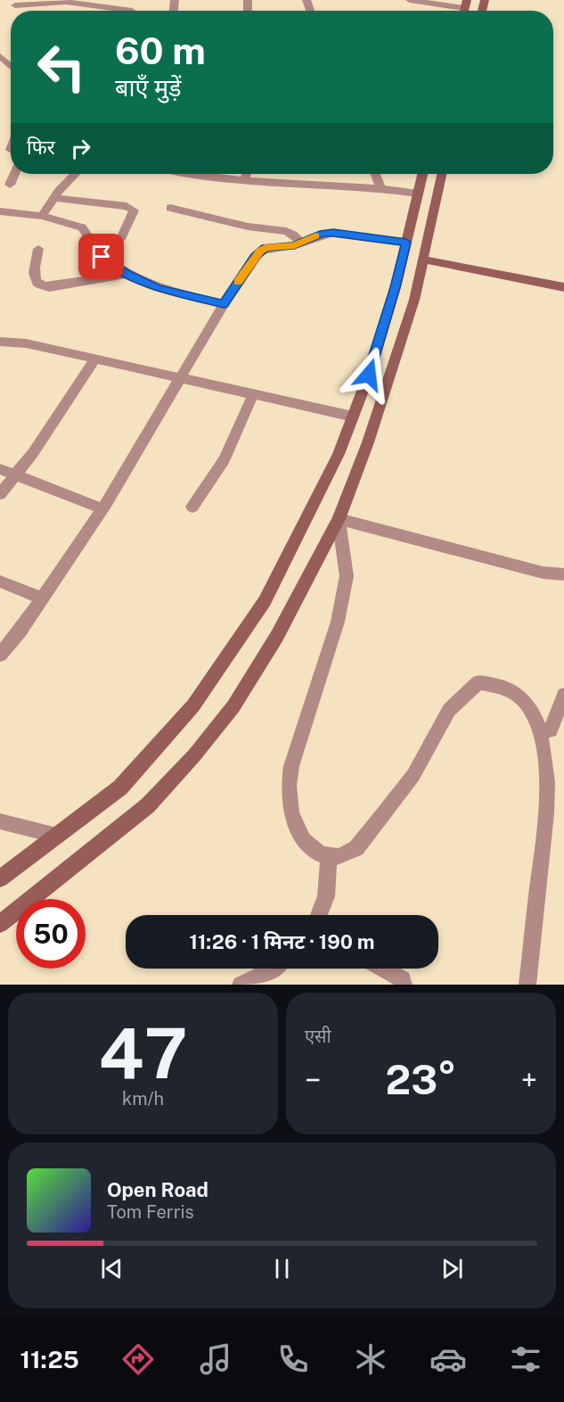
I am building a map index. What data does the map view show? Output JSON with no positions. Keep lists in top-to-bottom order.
{
  "page": {
    "turn": ["60 m", "बाएँ मुड़ें"],
    "then": "फिर",
    "limit": "50",
    "trip": "11:26 · 1 मिनट · 190 m",
    "tile": [
      ["47", "km/h"],
      "एसी"
    ],
    "heat": ["−", "23°", "+"],
    "song": ["Open Road", "Tom Ferris"],
    "tabs": "11:25"
  }
}
